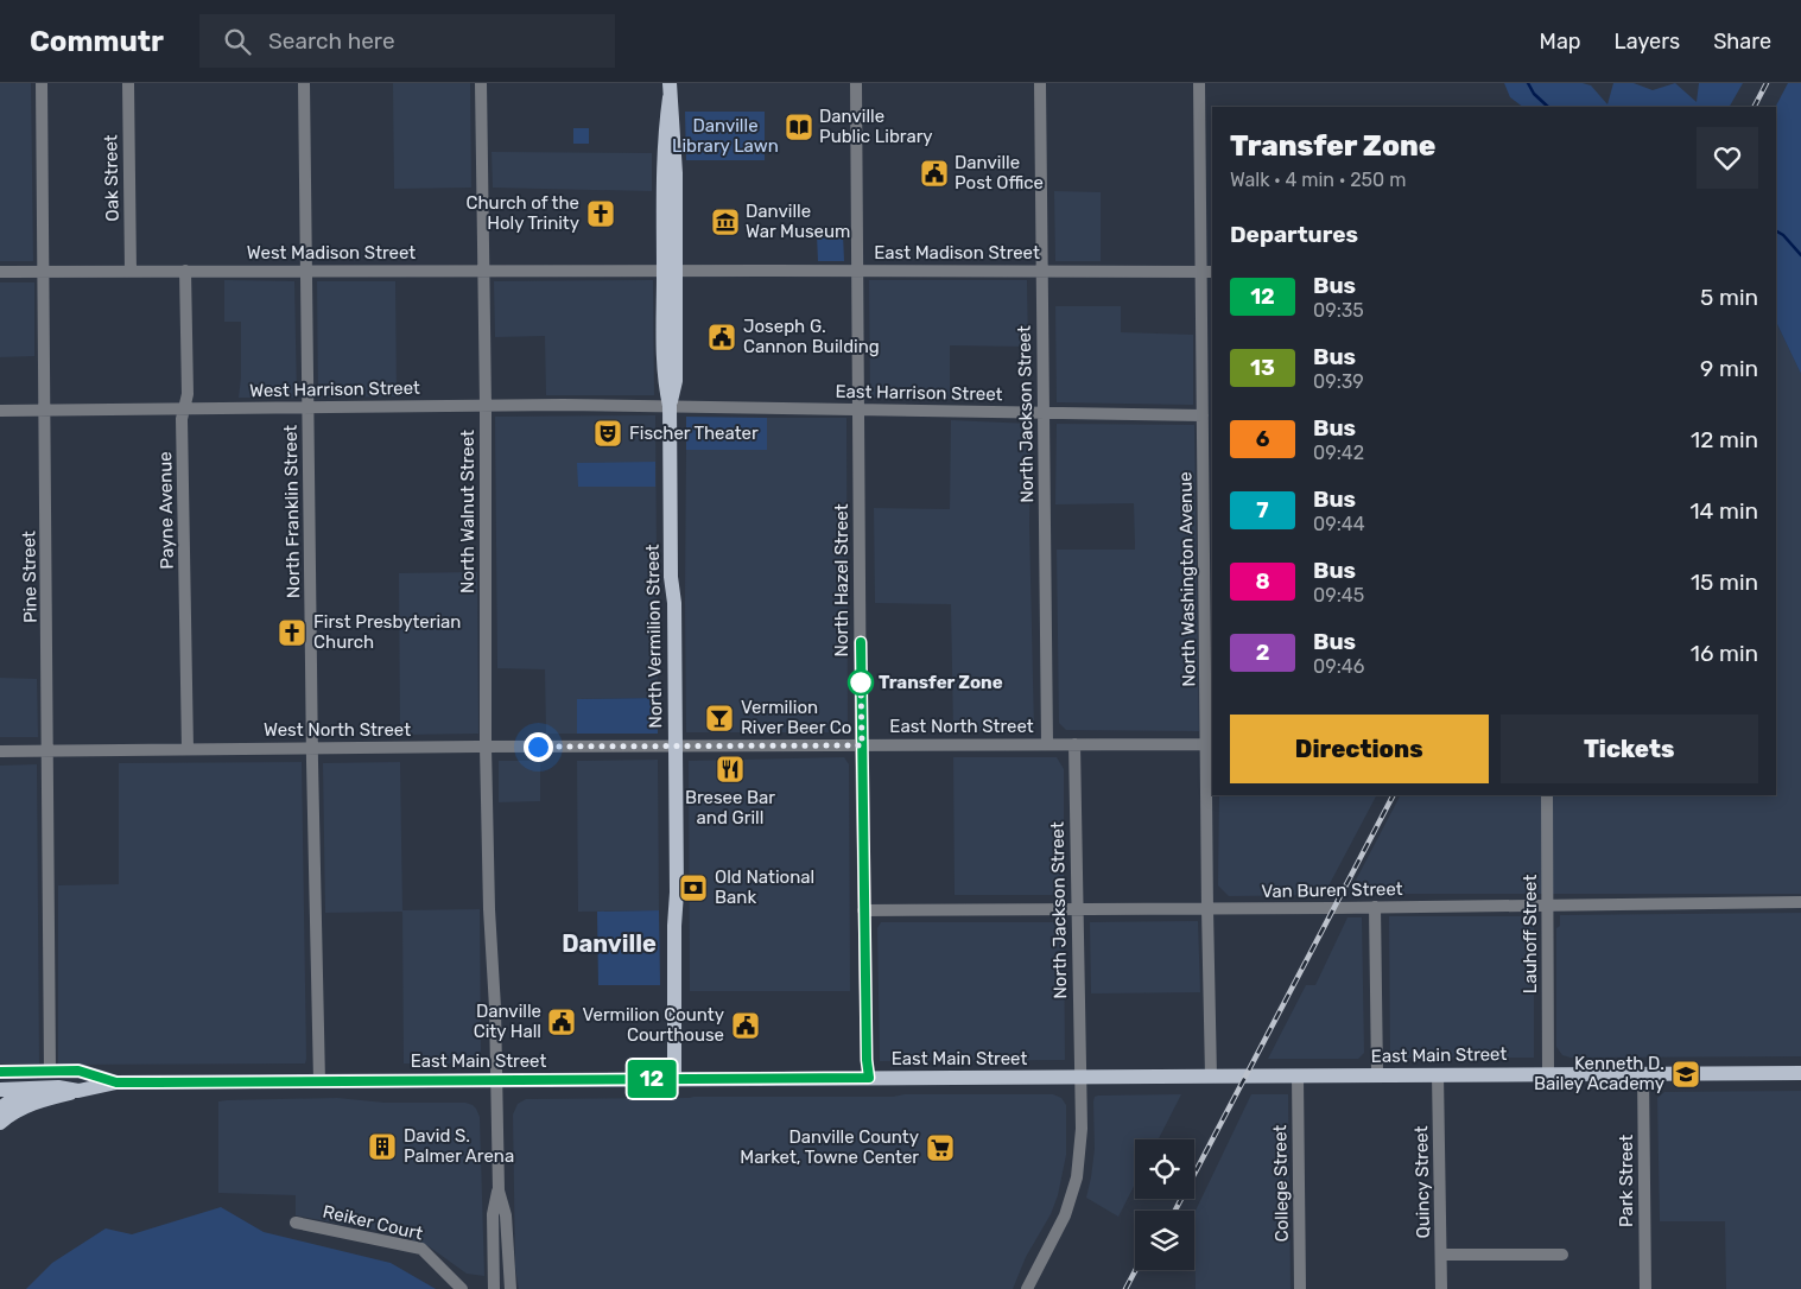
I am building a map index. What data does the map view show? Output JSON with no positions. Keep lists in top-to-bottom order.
{
  "streets": {
    "main road": ["North Vermilion Street", "East Main Street"],
    "street": [
      "Oak Street",
      "West Madison Street",
      "East Madison Street",
      "West Harrison Street",
      "East Harrison Street",
      "North Jackson Street",
      "Payne Avenue",
      "North Franklin Street",
      "North Walnut Street",
      "Pine Street",
      "North Washington Avenue",
      "North Hazel Street",
      "East North Street",
      "West North Street",
      "Van Buren Street",
      "Lauhoff Street",
      "Park Street",
      "Quincy Street",
      "College Street",
      "Reiker Court"
    ]
  },
  "crossings": [
    ["Oak Street", "West Madison Street"],
    ["West Madison Street", "East Madison Street"],
    ["West Madison Street", "Payne Avenue"],
    ["West Madison Street", "North Franklin Street"],
    ["West Madison Street", "North Walnut Street"],
    ["West Madison Street", "Pine Street"],
    ["West Madison Street", "North Vermilion Street"],
    ["East Madison Street", "North Jackson Street"],
    ["East Madison Street", "North Washington Avenue"],
    ["East Madison Street", "North Hazel Street"],
    ["East Madison Street", "North Vermilion Street"],
    ["West Harrison Street", "East Harrison Street"],
    ["West Harrison Street", "Payne Avenue"],
    ["West Harrison Street", "North Franklin Street"],
    ["West Harrison Street", "North Walnut Street"],
    ["West Harrison Street", "Pine Street"],
    ["West Harrison Street", "North Vermilion Street"],
    ["East Harrison Street", "North Jackson Street"],
    ["East Harrison Street", "North Washington Avenue"],
    ["East Harrison Street", "North Hazel Street"],
    ["East Harrison Street", "North Vermilion Street"],
    ["North Jackson Street", "East North Street"],
    ["North Jackson Street", "Van Buren Street"],
    ["North Jackson Street", "East Main Street"],
    ["Payne Avenue", "West North Street"],
    ["North Franklin Street", "West North Street"],
    ["North Franklin Street", "East Main Street"],
    ["North Walnut Street", "West North Street"],
    ["North Walnut Street", "East Main Street"],
    ["Pine Street", "West North Street"],
    ["Pine Street", "East Main Street"],
    ["North Washington Avenue", "East North Street"],
    ["North Washington Avenue", "Van Buren Street"],
    ["North Washington Avenue", "East Main Street"],
    ["North Hazel Street", "East North Street"],
    ["North Hazel Street", "Van Buren Street"],
    ["North Hazel Street", "East Main Street"],
    ["North Vermilion Street", "East North Street"],
    ["North Vermilion Street", "West North Street"],
    ["North Vermilion Street", "East Main Street"],
    ["East North Street", "West North Street"],
    ["Van Buren Street", "Lauhoff Street"],
    ["Lauhoff Street", "East Main Street"],
    ["East Main Street", "Park Street"],
    ["East Main Street", "Quincy Street"],
    ["East Main Street", "College Street"]
  ],
  "districts": ["Danville"],
  "parks": ["Danville Library Lawn"],
  "places": {
    "library": ["Danville Public Library"],
    "public building": [
      "Danville Post Office",
      "Joseph G. Cannon Building",
      "Danville City Hall",
      "Vermilion County Courthouse"
    ],
    "church": ["Church of the Holy Trinity", "First Presbyterian Church"],
    "museum": ["Danville War Museum"],
    "theatre": ["Fischer Theater"],
    "other": ["Transfer Zone"],
    "bar": ["Vermilion River Beer Co"],
    "restaurant": ["Bresee Bar and Grill"],
    "bank": ["Old National Bank"],
    "school or university": ["Kenneth D. Bailey Academy"],
    "building": ["David S. Palmer Arena"],
    "supermarket": ["Danville County Market, Towne Center"]
  },
  "lines": ["bus line 12"],
  "page": {
    "header": "Commutr",
    "search": "Search here",
    "nav": ["Map", "Layers", "Share"],
    "on_map": "12",
    "heading": [
      ["Transfer Zone", "Walk · 4 min · 250 m"],
      "Departures"
    ],
    "list": [
      {
        "mark": "12",
        "name": "Bus",
        "note": "09:35",
        "value": "5 min"
      },
      {
        "mark": "13",
        "name": "Bus",
        "note": "09:39",
        "value": "9 min"
      },
      {
        "mark": "6",
        "name": "Bus",
        "note": "09:42",
        "value": "12 min"
      },
      {
        "mark": "7",
        "name": "Bus",
        "note": "09:44",
        "value": "14 min"
      },
      {
        "mark": "8",
        "name": "Bus",
        "note": "09:45",
        "value": "15 min"
      },
      {
        "mark": "2",
        "name": "Bus",
        "note": "09:46",
        "value": "16 min"
      }
    ],
    "buttons": ["Directions", "Tickets"]
  }
}
